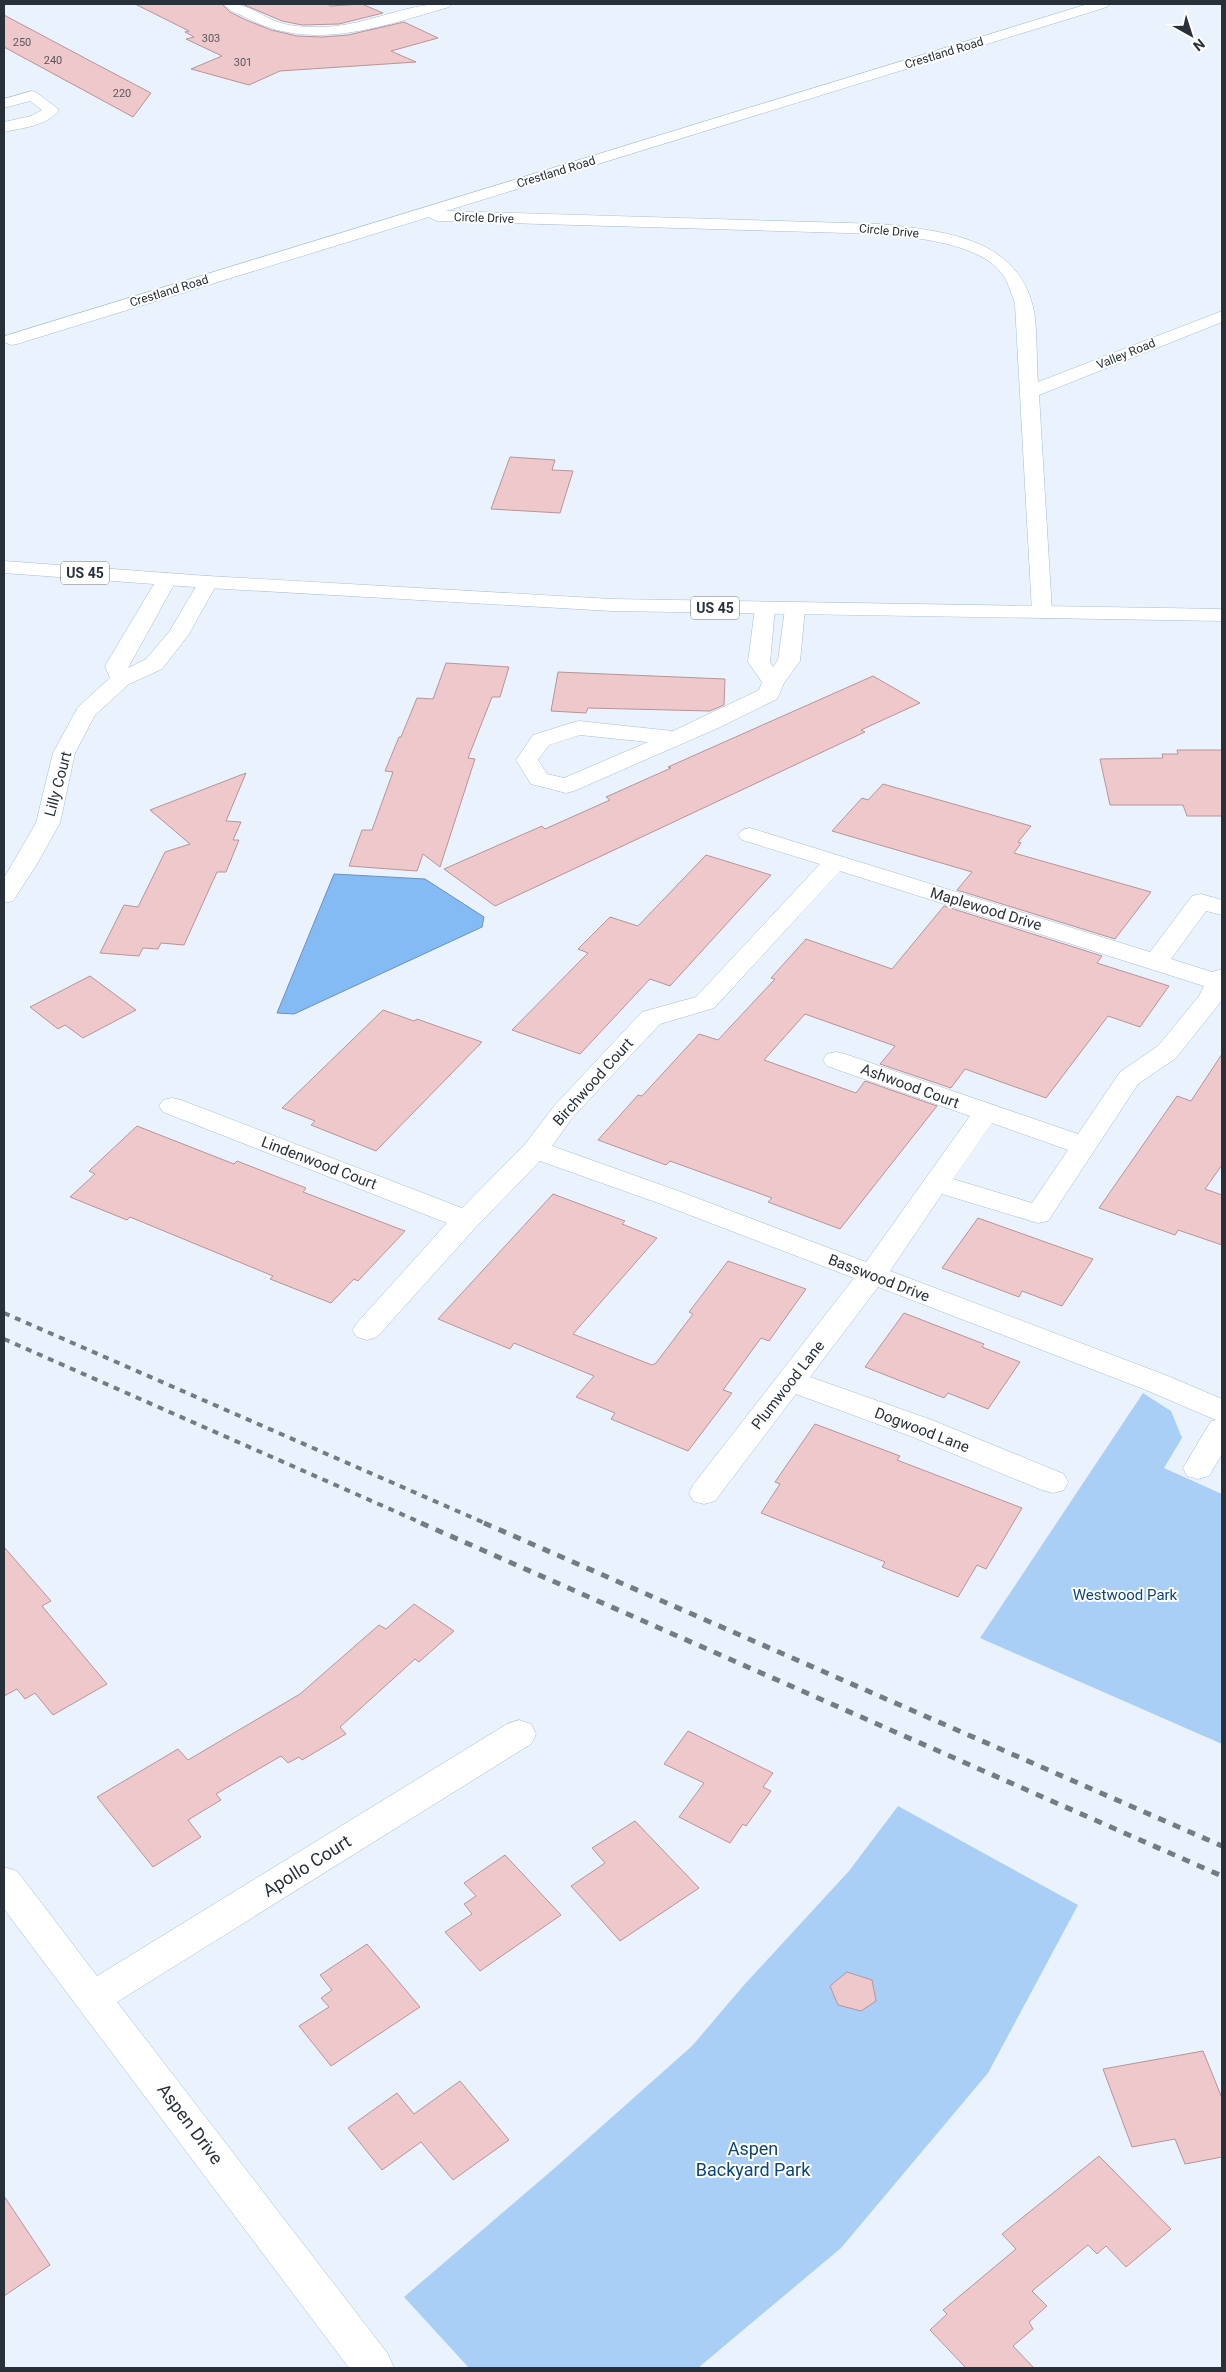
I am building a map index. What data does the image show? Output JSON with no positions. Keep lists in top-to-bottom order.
{
  "streets": {
    "street": [
      "Crestland Road",
      "Circle Drive",
      "Valley Road",
      "US 45",
      "Lilly Court",
      "Maplewood Drive",
      "Birchwood Court",
      "Ashwood Court",
      "Lindenwood Court",
      "Basswood Drive",
      "Plumwood Lane",
      "Dogwood Lane",
      "Apollo Court",
      "Aspen Drive"
    ]
  },
  "crossings": [
    ["Crestland Road", "Circle Drive"],
    ["Circle Drive", "Valley Road"],
    ["Circle Drive", "US 45"],
    ["US 45", "Lilly Court"],
    ["Maplewood Drive", "Birchwood Court"],
    ["Birchwood Court", "Lindenwood Court"],
    ["Birchwood Court", "Basswood Drive"],
    ["Basswood Drive", "Plumwood Lane"],
    ["Plumwood Lane", "Dogwood Lane"],
    ["Apollo Court", "Aspen Drive"]
  ],
  "parks": ["Westwood Park", "Aspen Backyard Park"],
  "house_numbers": [
    "303",
    "250",
    "240",
    "301",
    "220"
  ],
  "north": "bottom right"
}
